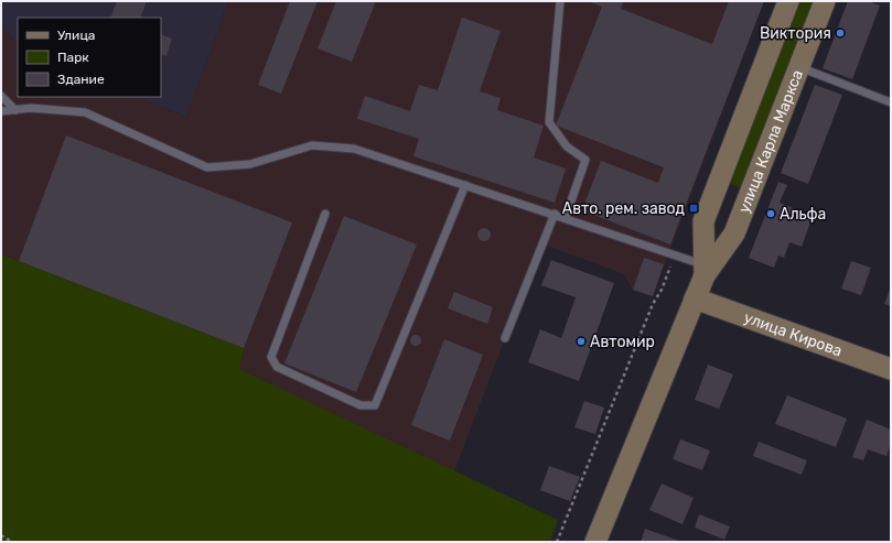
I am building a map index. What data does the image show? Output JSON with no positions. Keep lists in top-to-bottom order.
{
  "streets": {
    "main road": ["улица Карла Маркса", "улица Кирова"]
  },
  "crossings": [
    ["улица Карла Маркса", "улица Кирова"]
  ],
  "places": {
    "other": ["Виктория", "Альфа", "Автомир"],
    "transit": ["Авто. рем. завод"]
  },
  "legend": ["Улица", "Парк", "Здание"]
}
